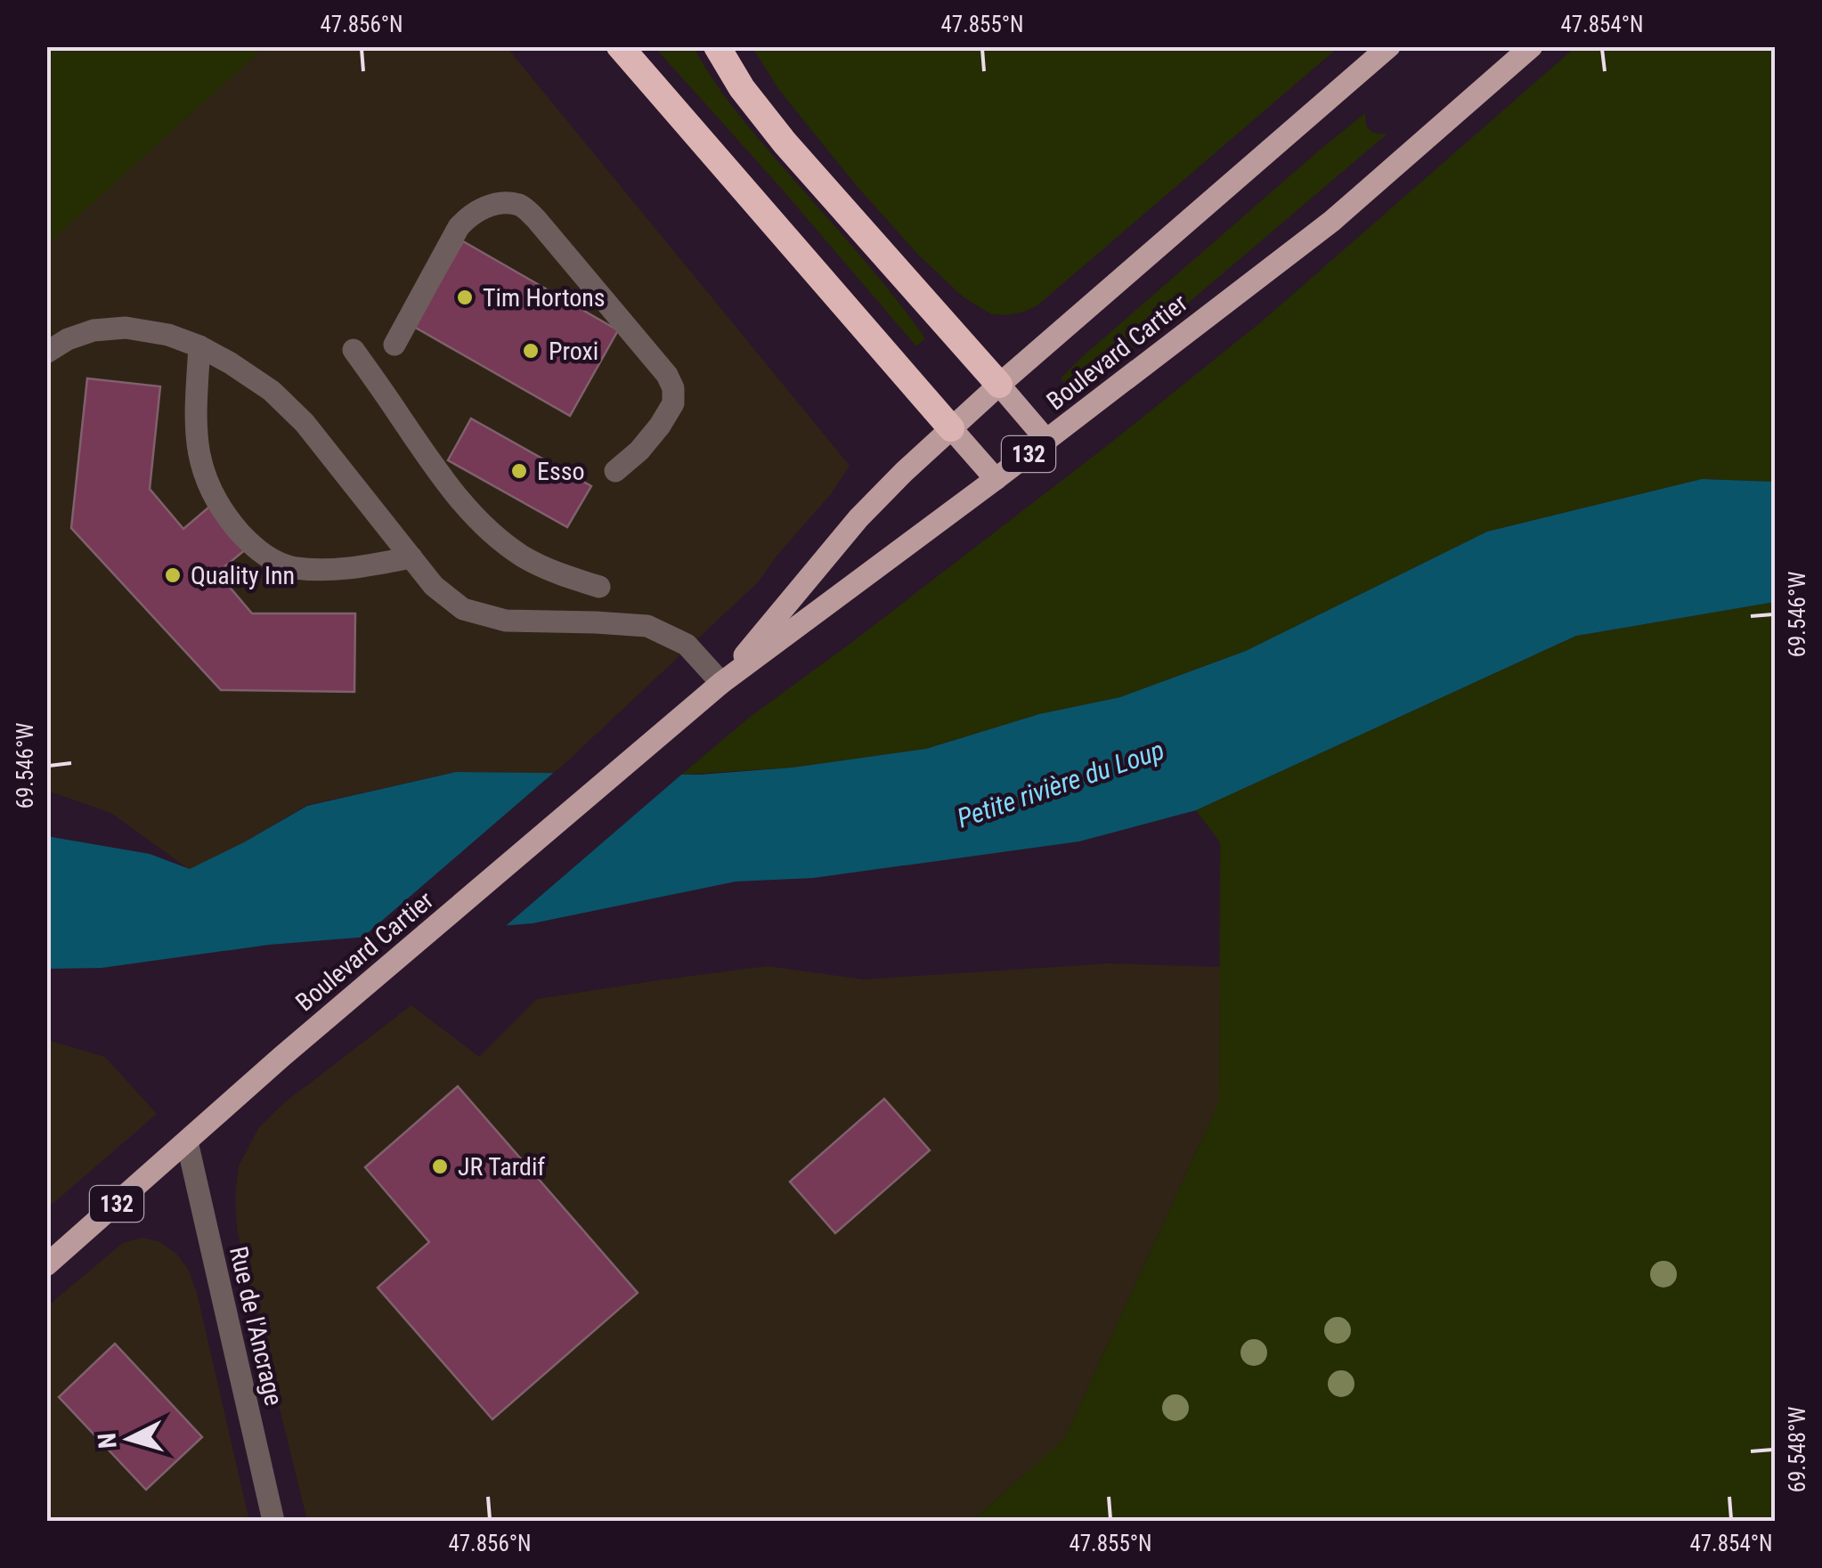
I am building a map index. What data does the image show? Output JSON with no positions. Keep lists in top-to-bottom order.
{
  "streets": {
    "main road": ["Boulevard Cartier", "132"],
    "street": ["Rue de l'Ancrage"]
  },
  "crossings": [
    ["Boulevard Cartier", "Rue de l'Ancrage"]
  ],
  "water": ["Petite rivière du Loup"],
  "places": [
    "Tim Hortons",
    "Proxi",
    "Esso",
    "Quality Inn",
    "JR Tardif"
  ],
  "north": "left",
  "coordinates": [
    "47.856°N",
    "47.855°N",
    "47.854°N",
    "69.546°W",
    "69.548°W"
  ]
}
